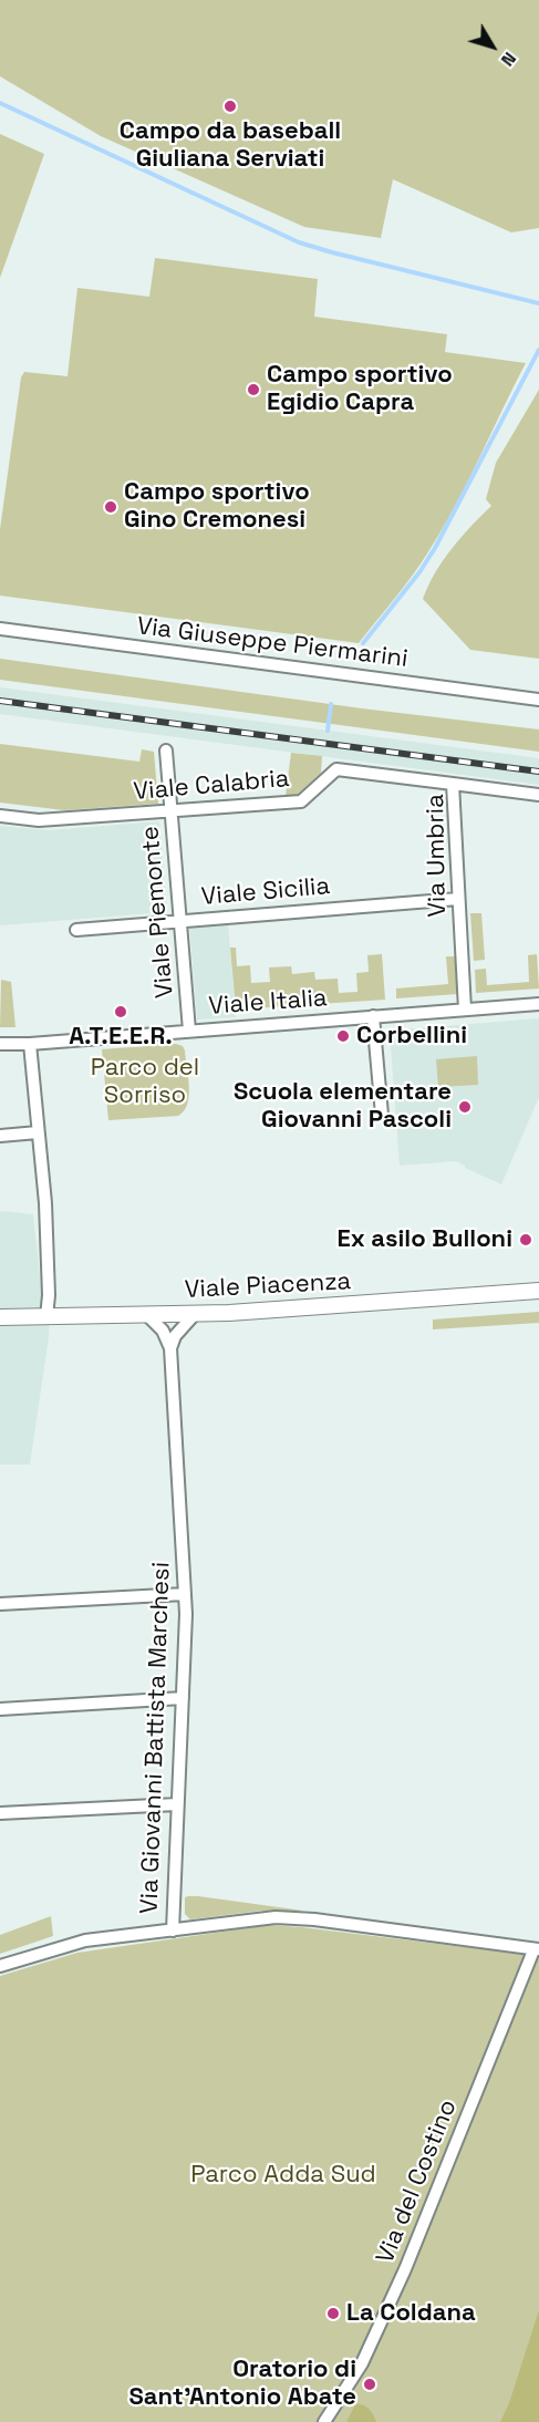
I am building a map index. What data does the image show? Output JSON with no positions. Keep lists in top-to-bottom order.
{
  "streets": {
    "street": [
      "Via Giuseppe Piermarini",
      "Viale Calabria",
      "Via Umbria",
      "Viale Sicilia",
      "Viale Piemonte",
      "Viale Italia",
      "Viale Piacenza",
      "Via Giovanni Battista Marchesi",
      "Via del Costino"
    ]
  },
  "crossings": [
    ["Viale Calabria", "Via Umbria"],
    ["Viale Calabria", "Viale Piemonte"],
    ["Via Umbria", "Viale Sicilia"],
    ["Via Umbria", "Viale Italia"],
    ["Viale Sicilia", "Viale Piemonte"],
    ["Viale Piemonte", "Viale Italia"],
    ["Viale Piacenza", "Via Giovanni Battista Marchesi"]
  ],
  "parks": ["Parco del Sorriso", "Parco Adda Sud"],
  "places": [
    "Campo da baseball Giuliana Serviati",
    "Campo sportivo Egidio Capra",
    "Campo sportivo Gino Cremonesi",
    "A.T.E.E.R.",
    "Corbellini",
    "Scuola elementare Giovanni Pascoli",
    "Ex asilo Bulloni",
    "La Coldana",
    "Oratorio di Sant'Antonio Abate"
  ],
  "north": "bottom right"
}
